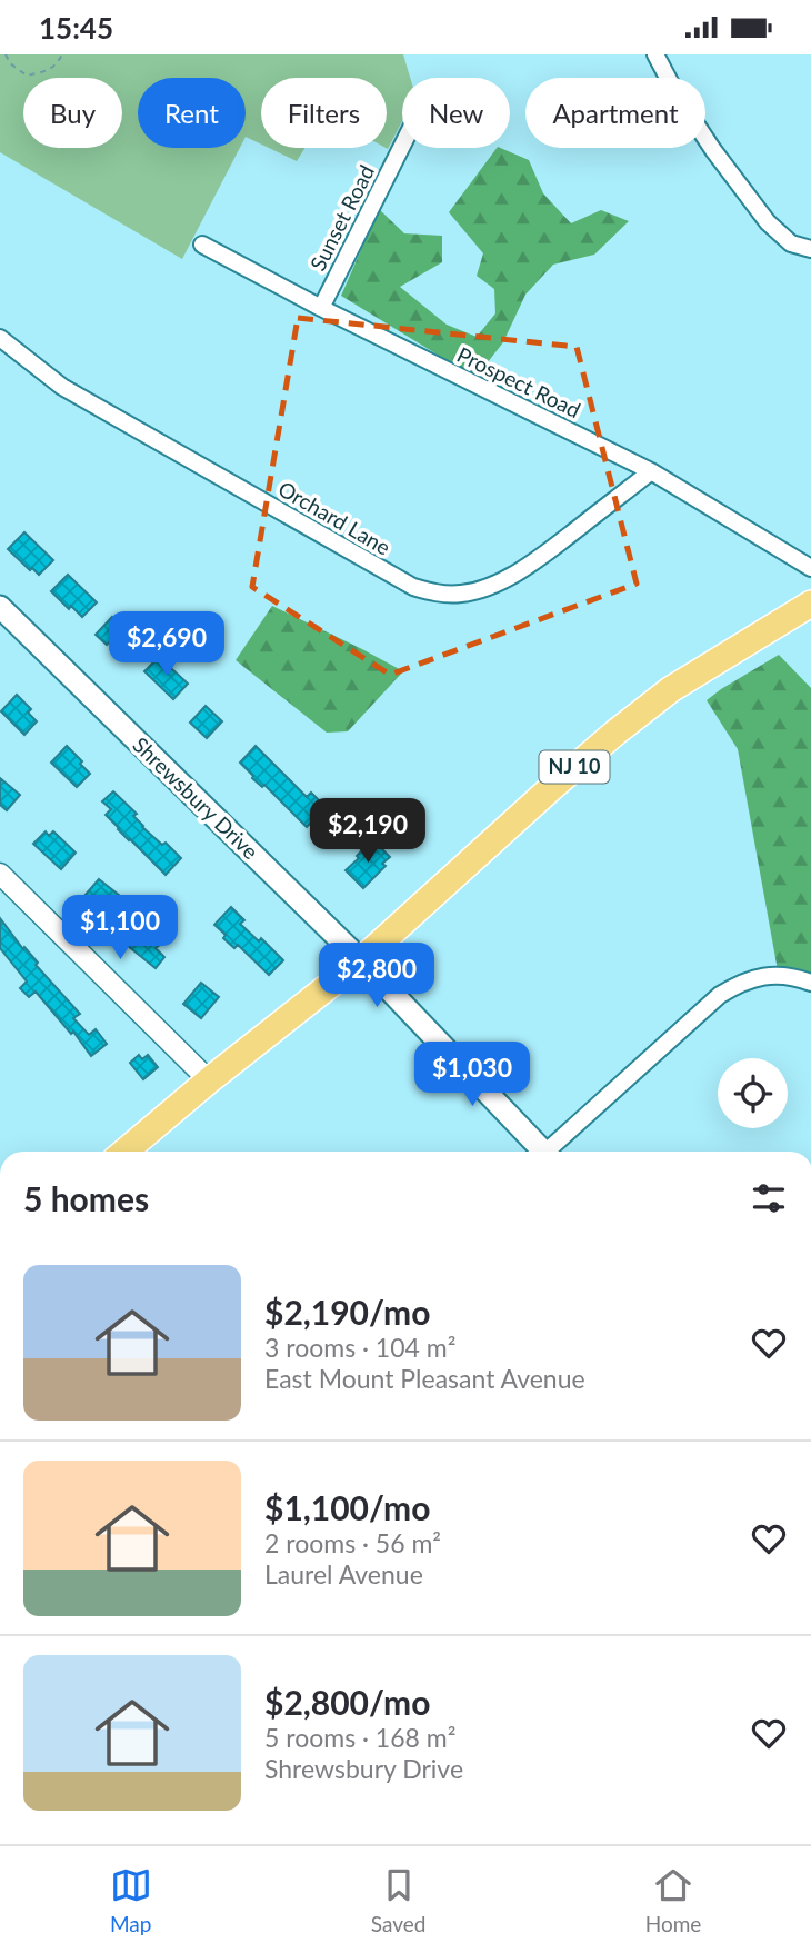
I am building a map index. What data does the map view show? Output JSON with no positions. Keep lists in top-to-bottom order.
{
  "streets": {
    "main road": ["NJ 10", "Shrewsbury Drive"],
    "street": ["Sunset Road", "Prospect Road", "Orchard Lane"]
  },
  "crossings": [
    ["Sunset Road", "Prospect Road"],
    ["Prospect Road", "Orchard Lane"],
    ["NJ 10", "Shrewsbury Drive"]
  ],
  "page": {
    "status": "15:45",
    "chip": [
      "Buy",
      "Rent",
      "Filters",
      "New",
      "Apartment"
    ],
    "price": [
      "$2,690",
      "$2,190",
      "$1,100",
      "$2,800",
      "$1,030"
    ],
    "heading": "5 homes",
    "list": [
      {
        "name": "$2,190/mo",
        "note": "3 rooms · 104 m² · East Mount Pleasant Avenue"
      },
      {
        "name": "$1,100/mo",
        "note": "2 rooms · 56 m² · Laurel Avenue"
      },
      {
        "name": "$2,800/mo",
        "note": "5 rooms · 168 m² · Shrewsbury Drive"
      }
    ],
    "tabs": ["Map", "Saved", "Home"]
  }
}
